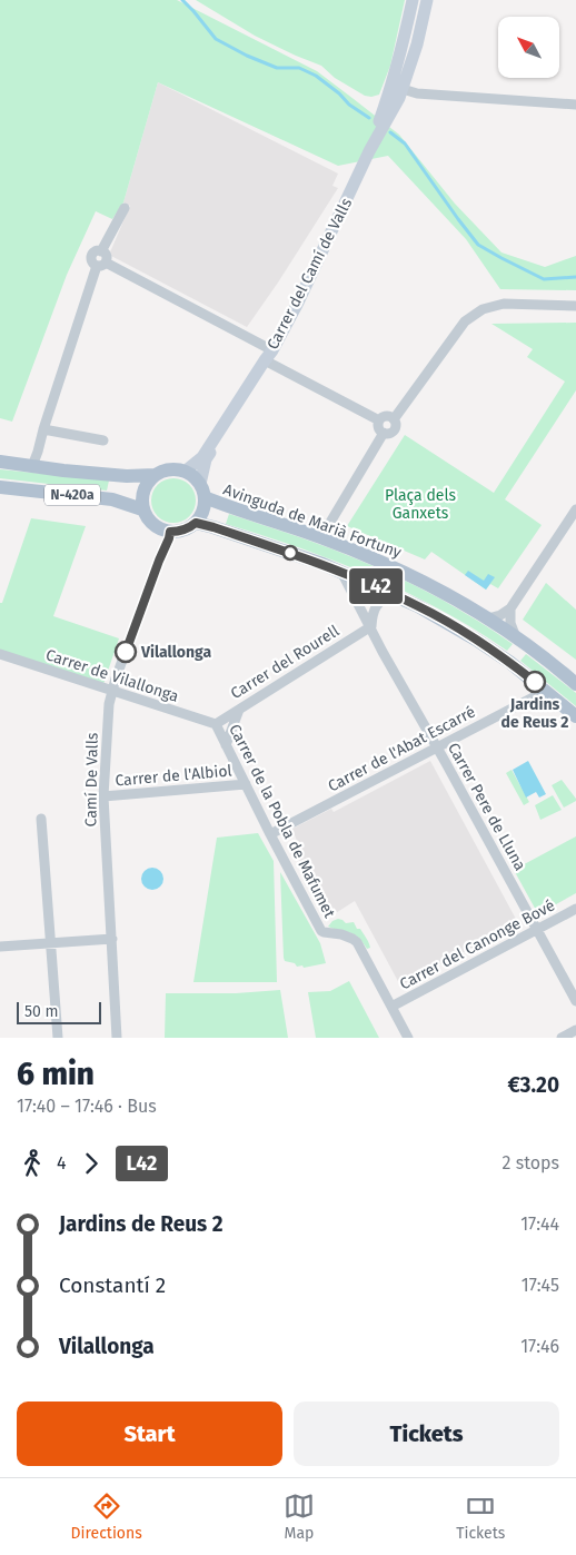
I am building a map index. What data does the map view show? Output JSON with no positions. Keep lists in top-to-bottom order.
{
  "streets": {
    "main road": ["Carrer del Camí de Valls", "N-420a", "Avinguda de Marià Fortuny"],
    "street": [
      "Carrer del Rourell",
      "Carrer de Vilallonga",
      "Carrer de l'Abat Escarré",
      "Carrer de l'Albiol",
      "Camí De Valls",
      "Carrer Pere de Lluna",
      "Carrer de la Pobla de Mafumet",
      "Carrer del Canonge Bové"
    ]
  },
  "crossings": [
    ["Carrer del Camí de Valls", "N-420a"],
    ["Carrer del Camí de Valls", "Avinguda de Marià Fortuny"],
    ["Carrer del Camí de Valls", "Camí De Valls"],
    ["N-420a", "Avinguda de Marià Fortuny"],
    ["N-420a", "Camí De Valls"],
    ["Avinguda de Marià Fortuny", "Camí De Valls"],
    ["Carrer del Rourell", "Carrer de Vilallonga"],
    ["Carrer del Rourell", "Carrer Pere de Lluna"],
    ["Carrer del Rourell", "Carrer de la Pobla de Mafumet"],
    ["Carrer de Vilallonga", "Camí De Valls"],
    ["Carrer de Vilallonga", "Carrer de la Pobla de Mafumet"],
    ["Carrer de l'Abat Escarré", "Carrer Pere de Lluna"],
    ["Carrer de l'Abat Escarré", "Carrer de la Pobla de Mafumet"],
    ["Carrer de l'Albiol", "Camí De Valls"],
    ["Carrer de l'Albiol", "Carrer de la Pobla de Mafumet"],
    ["Carrer Pere de Lluna", "Carrer del Canonge Bové"],
    ["Carrer de la Pobla de Mafumet", "Carrer del Canonge Bové"]
  ],
  "parks": ["Plaça dels Ganxets"],
  "places": ["Vilallonga", "Jardins de Reus 2"],
  "lines": ["bus line L42"],
  "scale_bar": "50 m",
  "north": "top left",
  "page": {
    "on_map": "L42",
    "scale": "50 m",
    "heading": ["6 min", "17:40 – 17:46 · Bus", "€3.20"],
    "legs": ["4", "L42", "2 stops"],
    "list": [
      {
        "name": "Jardins de Reus 2",
        "value": "17:44"
      },
      {
        "name": "Constantí 2",
        "value": "17:45"
      },
      {
        "name": "Vilallonga",
        "value": "17:46"
      }
    ],
    "buttons": ["Start", "Tickets"],
    "tabs": ["Directions", "Map", "Tickets"]
  }
}
